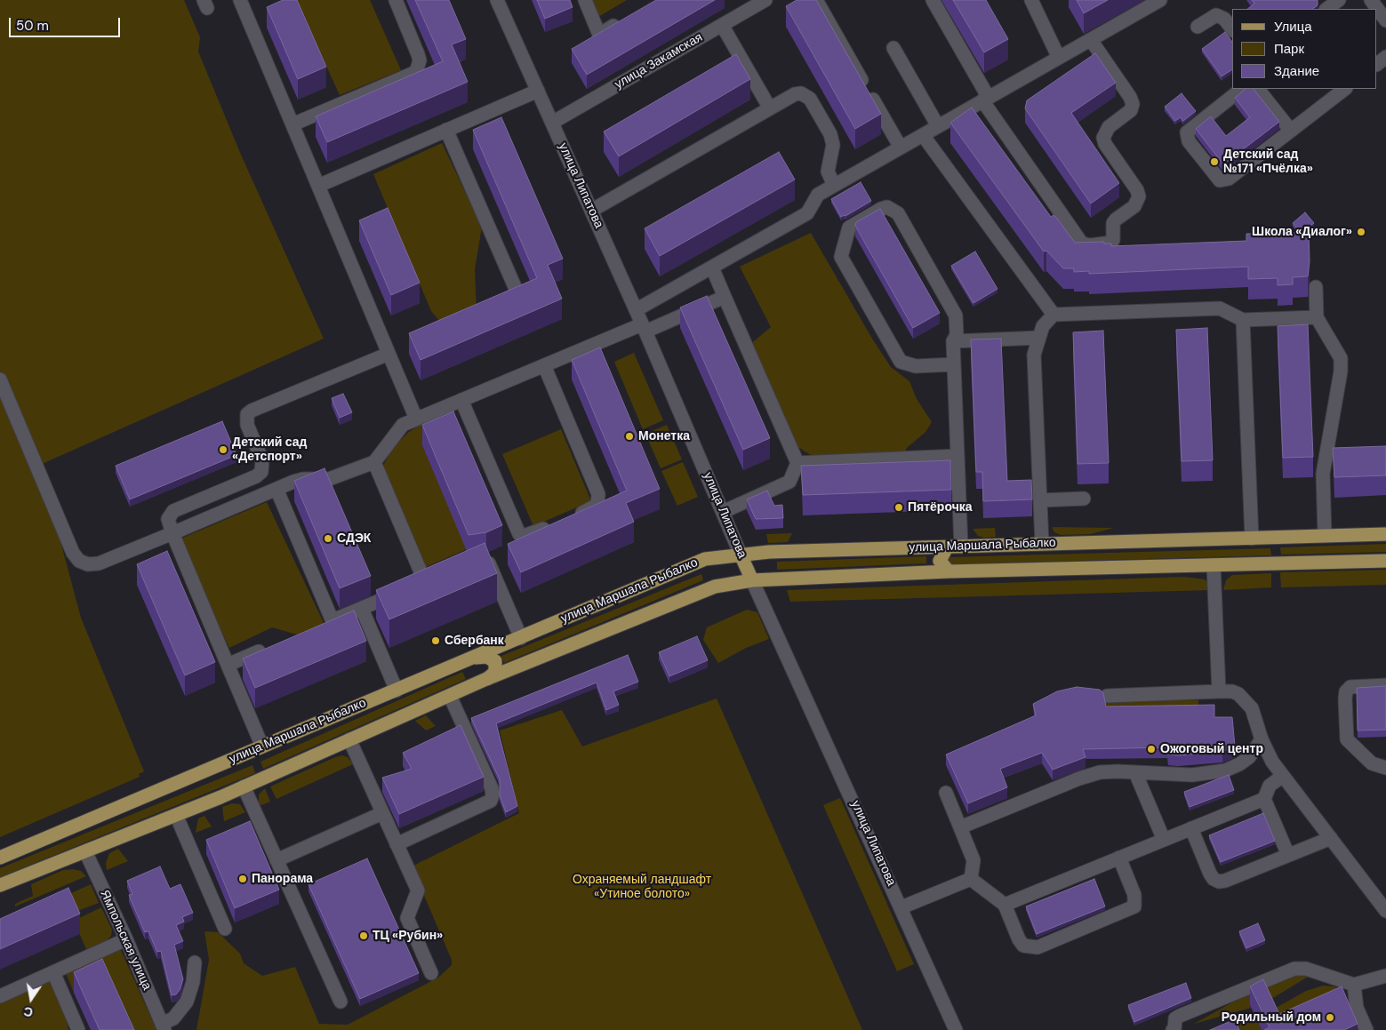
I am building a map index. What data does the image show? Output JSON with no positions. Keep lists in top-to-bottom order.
{
  "streets": {
    "main road": ["улица Липатова", "улица Маршала Рыбалко"],
    "street": ["улица Закамская", "Ямпольская улица"]
  },
  "crossings": [
    ["улица Закамская", "улица Липатова"],
    ["улица Липатова", "улица Маршала Рыбалко"],
    ["улица Маршала Рыбалко", "Ямпольская улица"]
  ],
  "parks": ["Охраняемый ландшафт «Утиное болото»"],
  "places": [
    "Детский сад №171 «Пчёлка»",
    "Школа «Диалог»",
    "Монетка",
    "Детский сад «Детспорт»",
    "Пятёрочка",
    "СДЭК",
    "Сбербанк",
    "Ожоговый центр",
    "Панорама",
    "ТЦ «Рубин»",
    "Родильный дом"
  ],
  "legend": ["Улица", "Парк", "Здание"],
  "scale_bar": "50 m",
  "north": "bottom"
}
